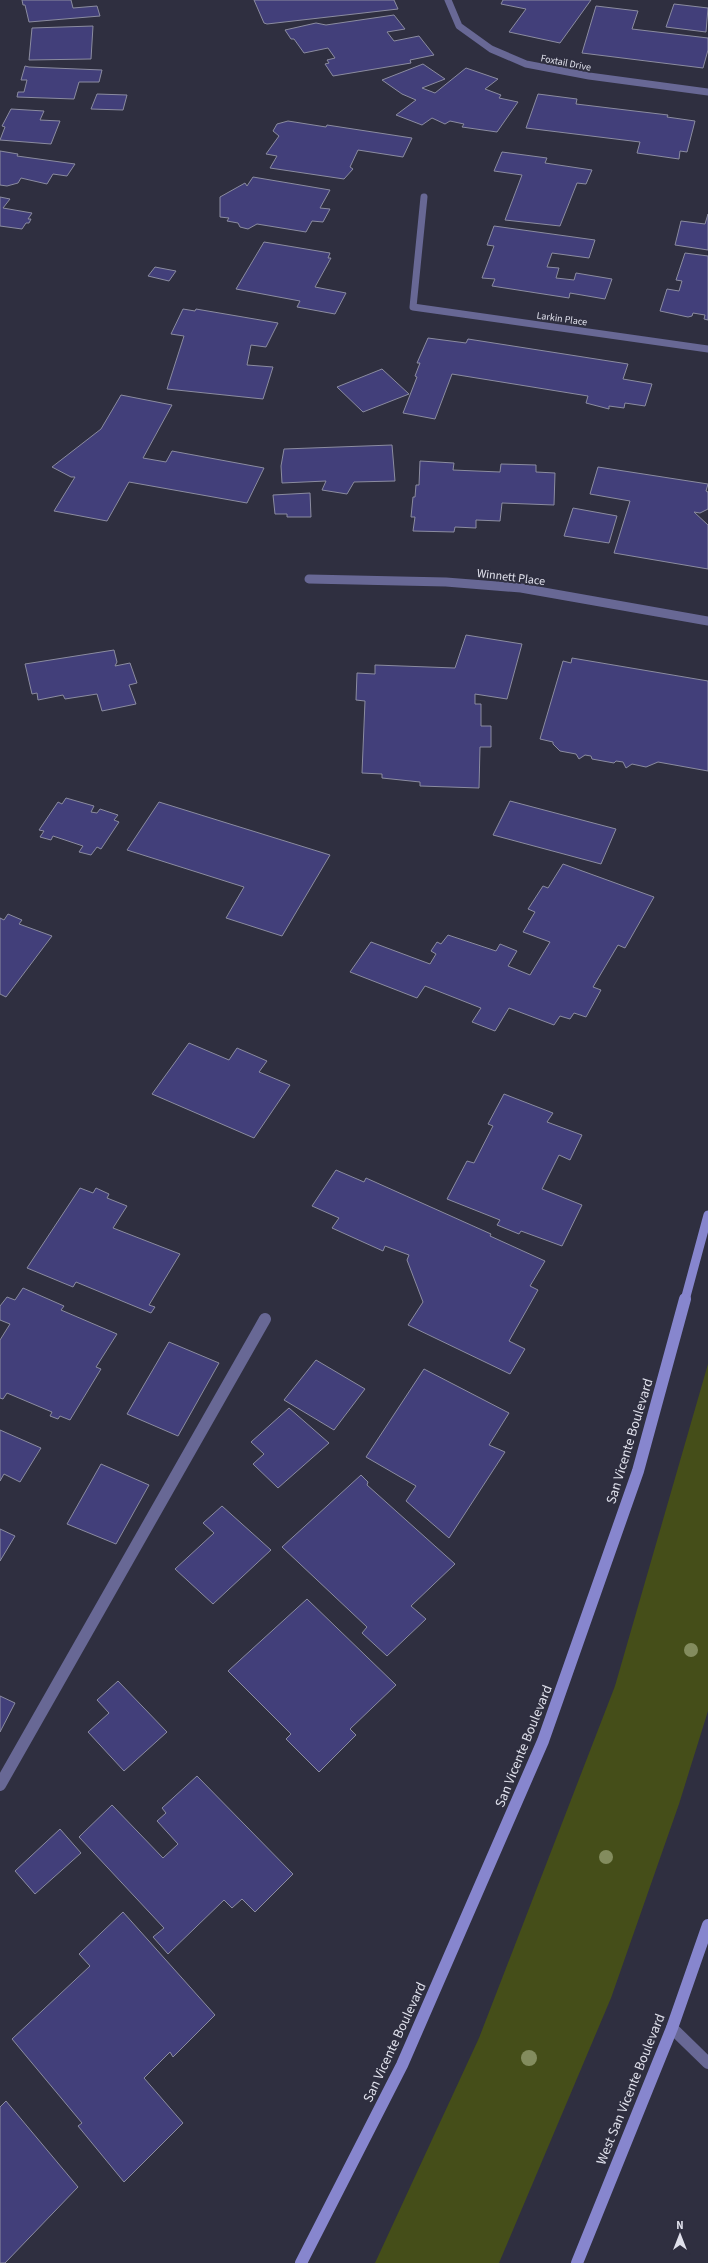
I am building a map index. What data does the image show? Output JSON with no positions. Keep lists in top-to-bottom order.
{
  "streets": {
    "main road": ["San Vicente Boulevard", "West San Vicente Boulevard"],
    "street": ["Foxtail Drive", "Larkin Place", "Winnett Place"]
  },
  "north": "top"
}
